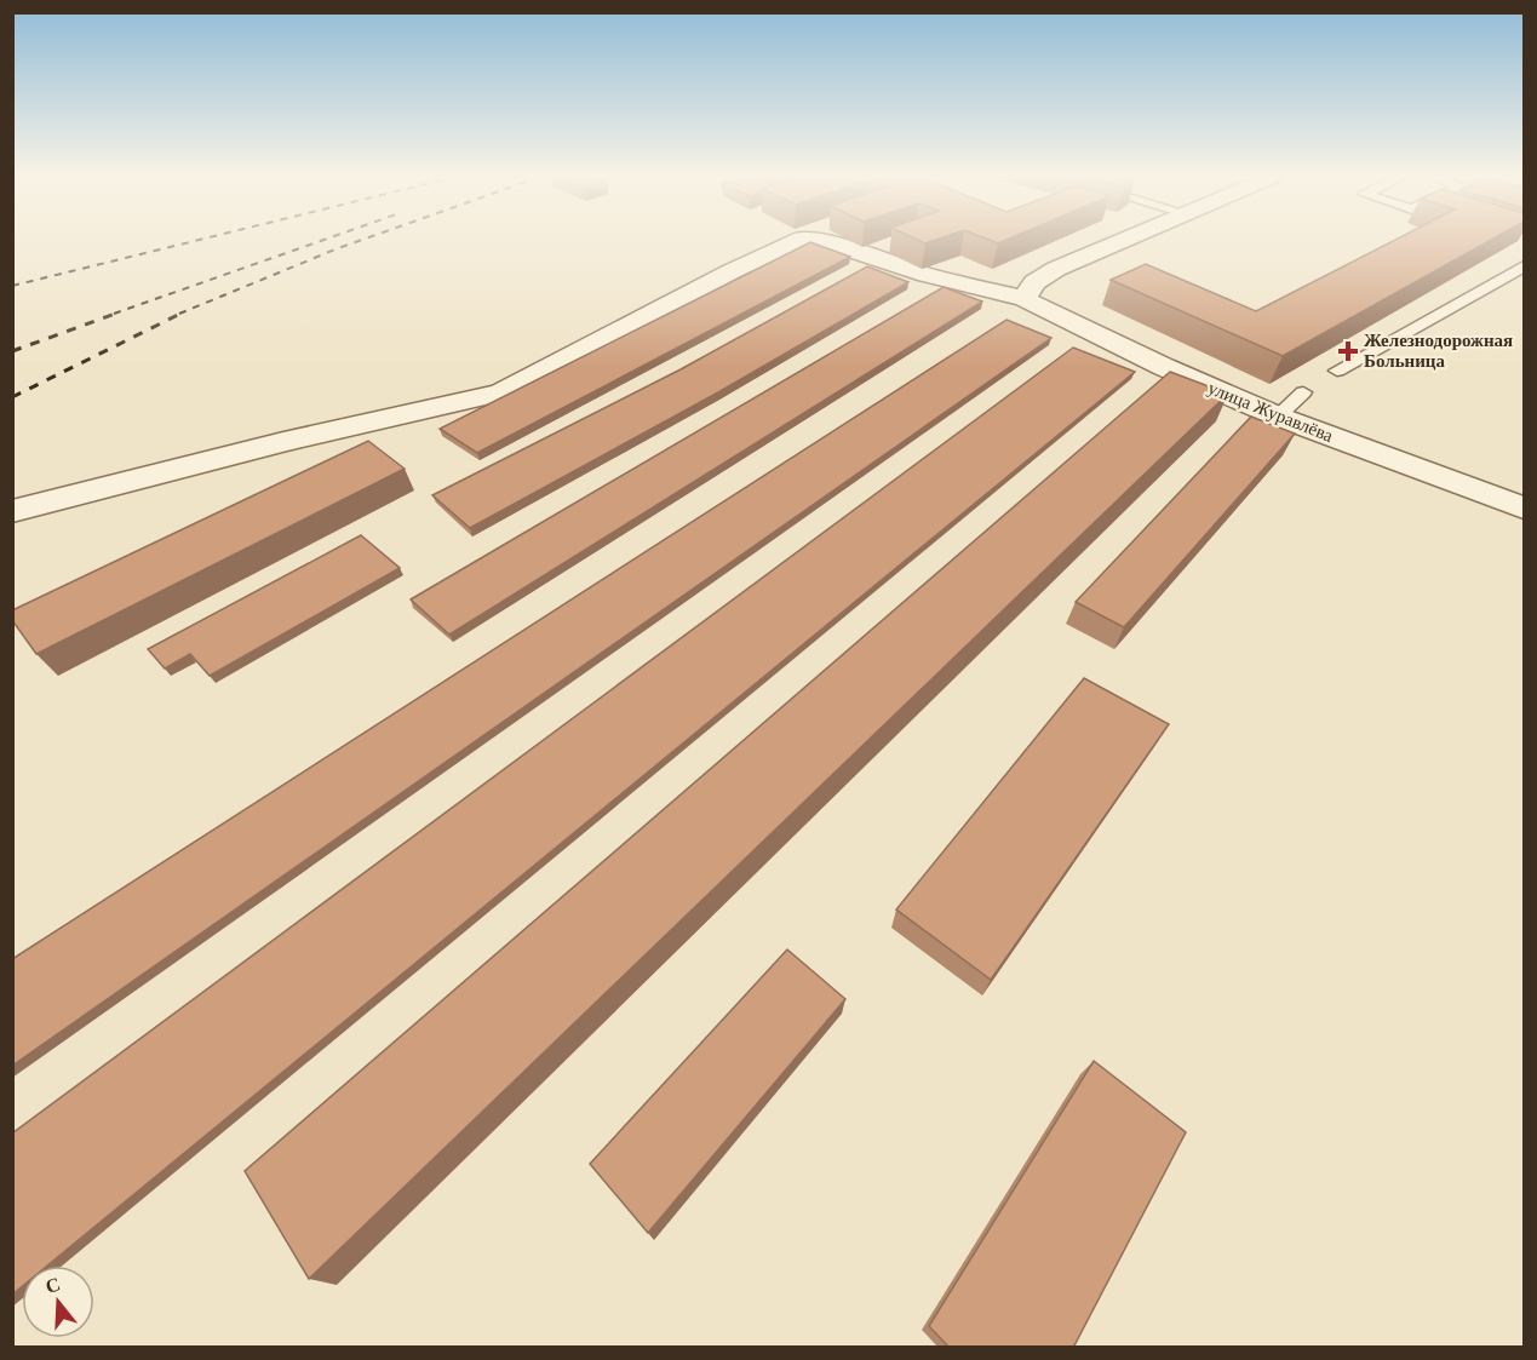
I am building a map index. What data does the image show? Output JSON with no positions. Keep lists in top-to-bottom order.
{
  "streets": {
    "street": ["улица Журавлёва"]
  },
  "places": {
    "health": ["Железнодорожная Больница"]
  },
  "north": "top"
}
